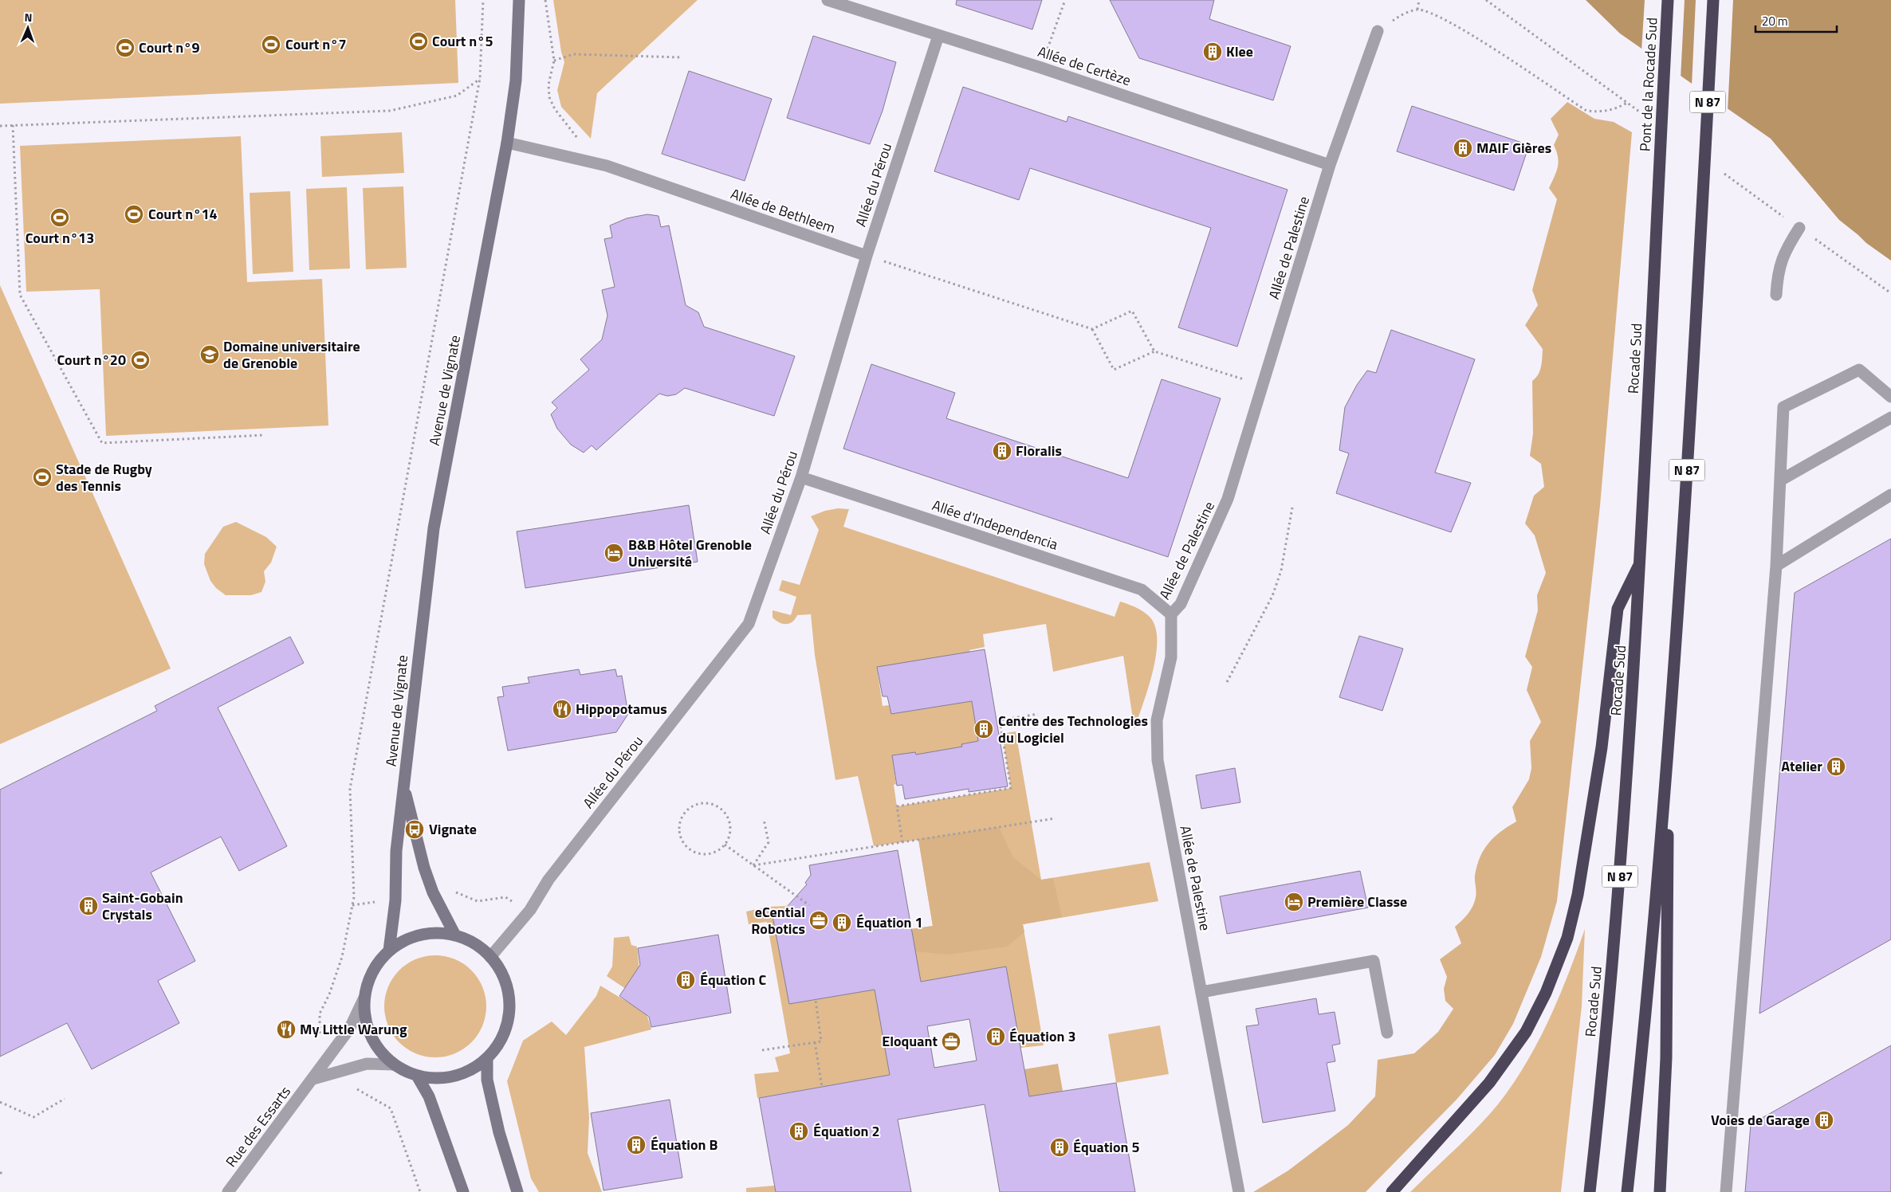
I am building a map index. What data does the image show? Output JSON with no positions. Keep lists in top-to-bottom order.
{
  "streets": {
    "highway": ["Pont de la Rocade Sud", "N 87", "Rocade Sud"],
    "street": [
      "Allée de Certèze",
      "Allée du Pérou",
      "Allée de Bethleem",
      "Allée de Palestine",
      "Avenue de Vignate",
      "Allée d'Independencia",
      "Rue des Essarts"
    ]
  },
  "crossings": [
    ["Allée de Certèze", "Allée du Pérou"],
    ["Allée de Certèze", "Allée de Palestine"],
    ["Pont de la Rocade Sud", "Rocade Sud"],
    ["Allée du Pérou", "Allée de Bethleem"],
    ["Allée du Pérou", "Allée d'Independencia"],
    ["Allée de Bethleem", "Avenue de Vignate"],
    ["Allée de Palestine", "Allée d'Independencia"]
  ],
  "places": {
    "sports": [
      "Court n°5",
      "Court n°7",
      "Court n°9",
      "Court n°14",
      "Court n°13",
      "Court n°20",
      "Stade de Rugby des Tennis"
    ],
    "building": [
      "Klee",
      "MAIF Gières",
      "Floralis",
      "Centre des Technologies du Logiciel",
      "Atelier",
      "Saint-Gobain Crystals",
      "Équation 1",
      "Équation C",
      "Équation 3",
      "Voies de Garage",
      "Équation 2",
      "Équation B",
      "Équation 5"
    ],
    "school or university": ["Domaine universitaire de Grenoble"],
    "hotel": ["B&B Hôtel Grenoble Université", "Première Classe"],
    "restaurant": ["Hippopotamus", "My Little Warung"],
    "bus stop": ["Vignate"],
    "office": ["eCential Robotics", "Eloquant"]
  },
  "scale_bar": "20 m",
  "north": "top"
}
